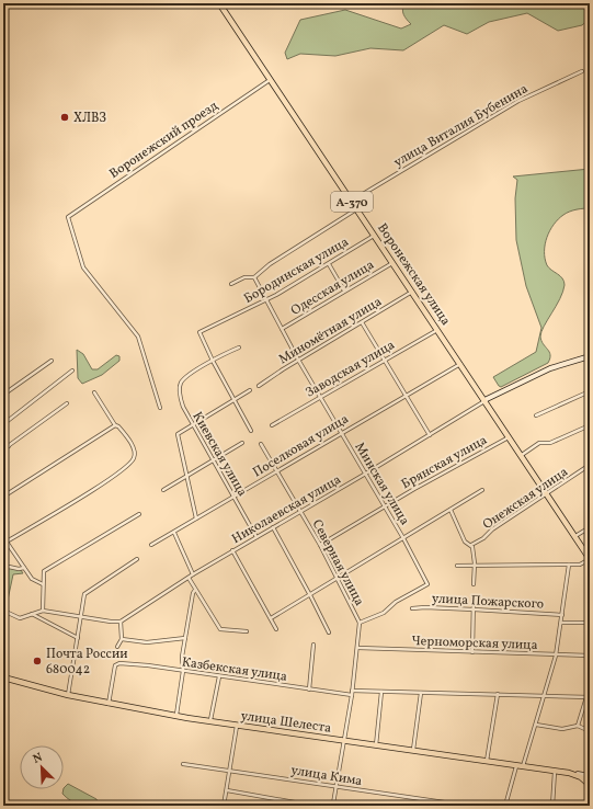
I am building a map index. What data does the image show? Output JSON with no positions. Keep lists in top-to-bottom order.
{
  "streets": {
    "main road": ["А-370", "Воронежская улица", "улица Шелеста"],
    "street": [
      "улица Виталия Бубенина",
      "Воронежский проезд",
      "Бородинская улица",
      "Одесская улица",
      "Миномётная улица",
      "Заводская улица",
      "Поселковая улица",
      "Киевская улица",
      "Брянская улица",
      "Минская улица",
      "Онежская улица",
      "Николаевская улица",
      "Северная улица",
      "улица Пожарского",
      "Черноморская улица",
      "Казбекская улица",
      "улица Кима"
    ]
  },
  "crossings": [
    ["улица Виталия Бубенина", "Воронежская улица"],
    ["Воронежский проезд", "Воронежская улица"],
    ["Бородинская улица", "Воронежская улица"],
    ["Бородинская улица", "Киевская улица"],
    ["Бородинская улица", "Минская улица"],
    ["Воронежская улица", "Одесская улица"],
    ["Воронежская улица", "Миномётная улица"],
    ["Воронежская улица", "Заводская улица"],
    ["Воронежская улица", "Поселковая улица"],
    ["Воронежская улица", "Брянская улица"],
    ["Воронежская улица", "Онежская улица"],
    ["Воронежская улица", "Николаевская улица"],
    ["Одесская улица", "Минская улица"],
    ["Миномётная улица", "Минская улица"],
    ["Заводская улица", "Минская улица"],
    ["Поселковая улица", "Киевская улица"],
    ["Поселковая улица", "Минская улица"],
    ["Поселковая улица", "Северная улица"],
    ["Киевская улица", "Николаевская улица"],
    ["Брянская улица", "Минская улица"],
    ["Брянская улица", "Северная улица"],
    ["Минская улица", "Николаевская улица"],
    ["Минская улица", "Северная улица"],
    ["Николаевская улица", "Северная улица"],
    ["Северная улица", "Черноморская улица"],
    ["Северная улица", "Казбекская улица"],
    ["Северная улица", "улица Шелеста"],
    ["Северная улица", "улица Кима"],
    ["Казбекская улица", "улица Шелеста"]
  ],
  "places": ["ХЛВЗ", "Почта России 680042"],
  "north": "top left"
}
